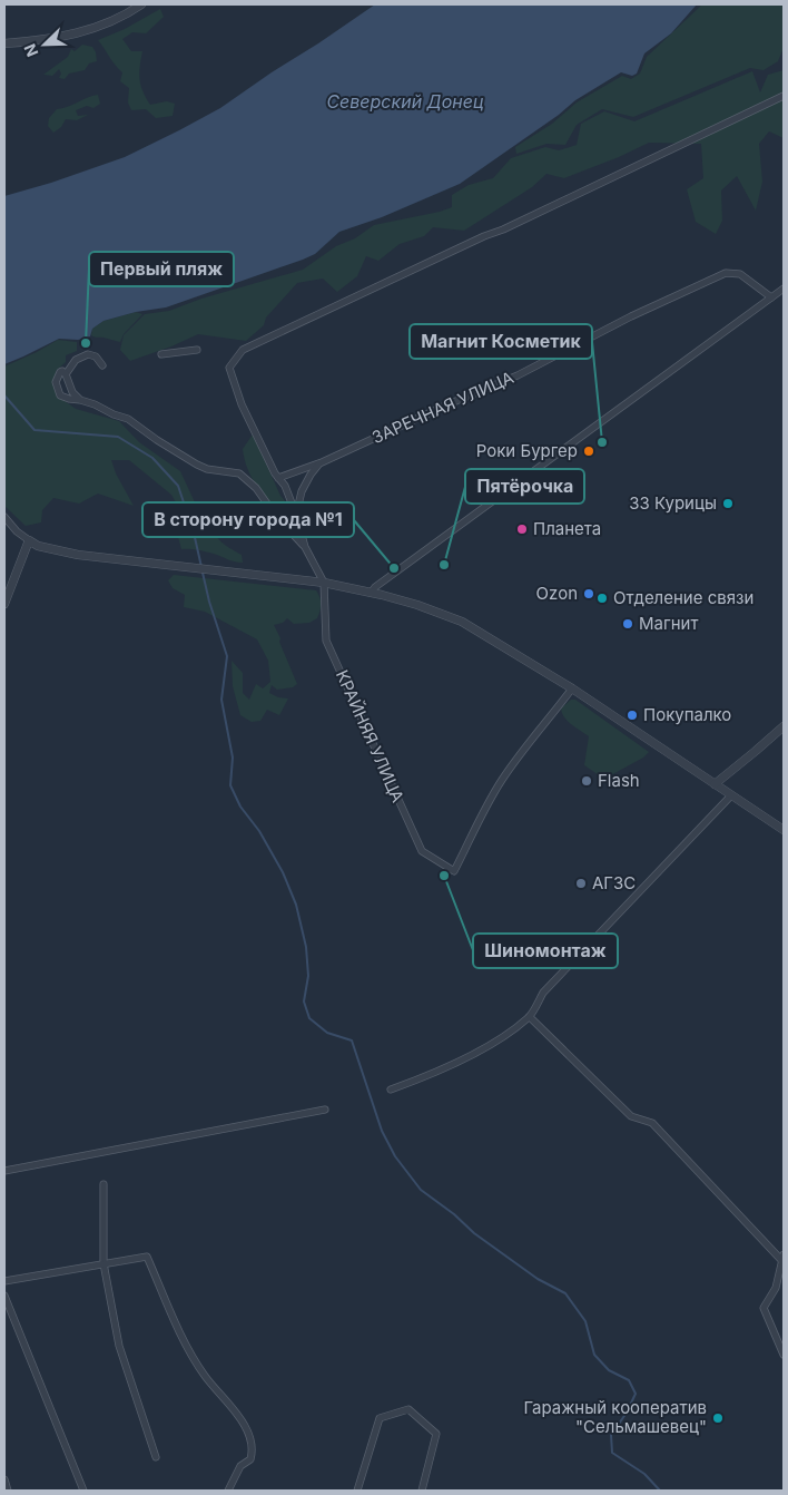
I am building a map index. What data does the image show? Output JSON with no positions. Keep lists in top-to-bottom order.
{
  "streets": {
    "street": ["ЗАРЕЧНАЯ УЛИЦА", "КРАЙНЯЯ УЛИЦА"]
  },
  "water": ["Северский Донец"],
  "places": [
    "Первый пляж",
    "Магнит Косметик",
    "Роки Бургер",
    "33 Курицы",
    "Планета",
    "Пятёрочка",
    "В сторону города №1",
    "Ozon",
    "Отделение связи",
    "Магнит",
    "Покупалко",
    "Flash",
    "Шиномонтаж",
    "АГЗС",
    "Гаражный кооператив \"Сельмашевец\""
  ],
  "north": "bottom left"
}
